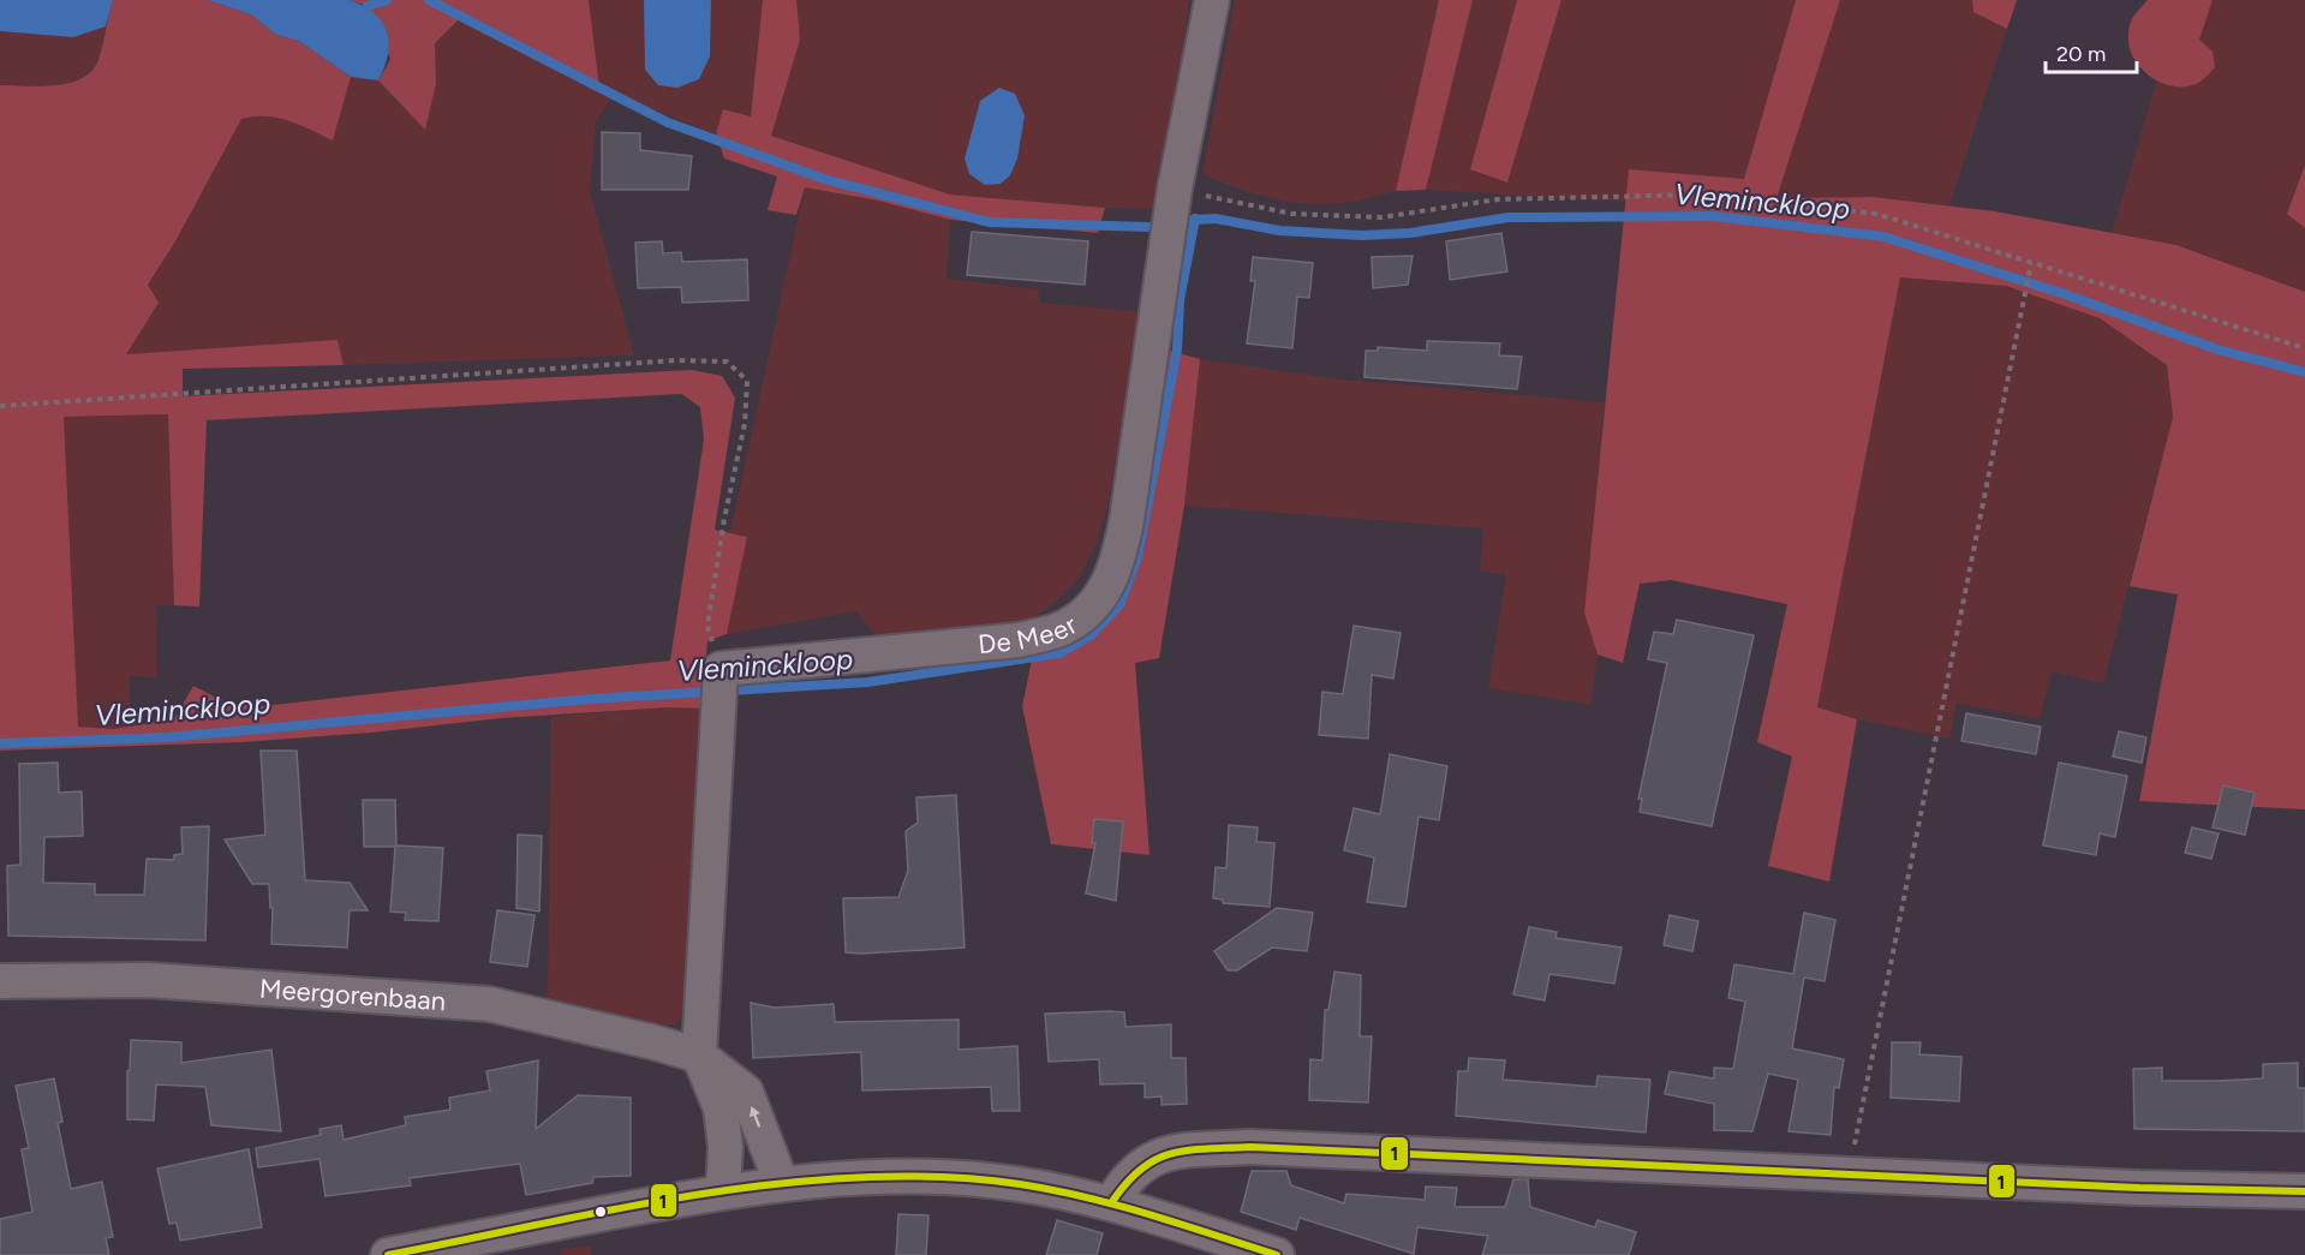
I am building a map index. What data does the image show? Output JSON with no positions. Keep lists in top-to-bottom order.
{
  "streets": {
    "street": ["De Meer", "Meergorenbaan"]
  },
  "water": ["Vleminckloop"],
  "lines": ["transit line 1"],
  "scale_bar": "20 m"
}
